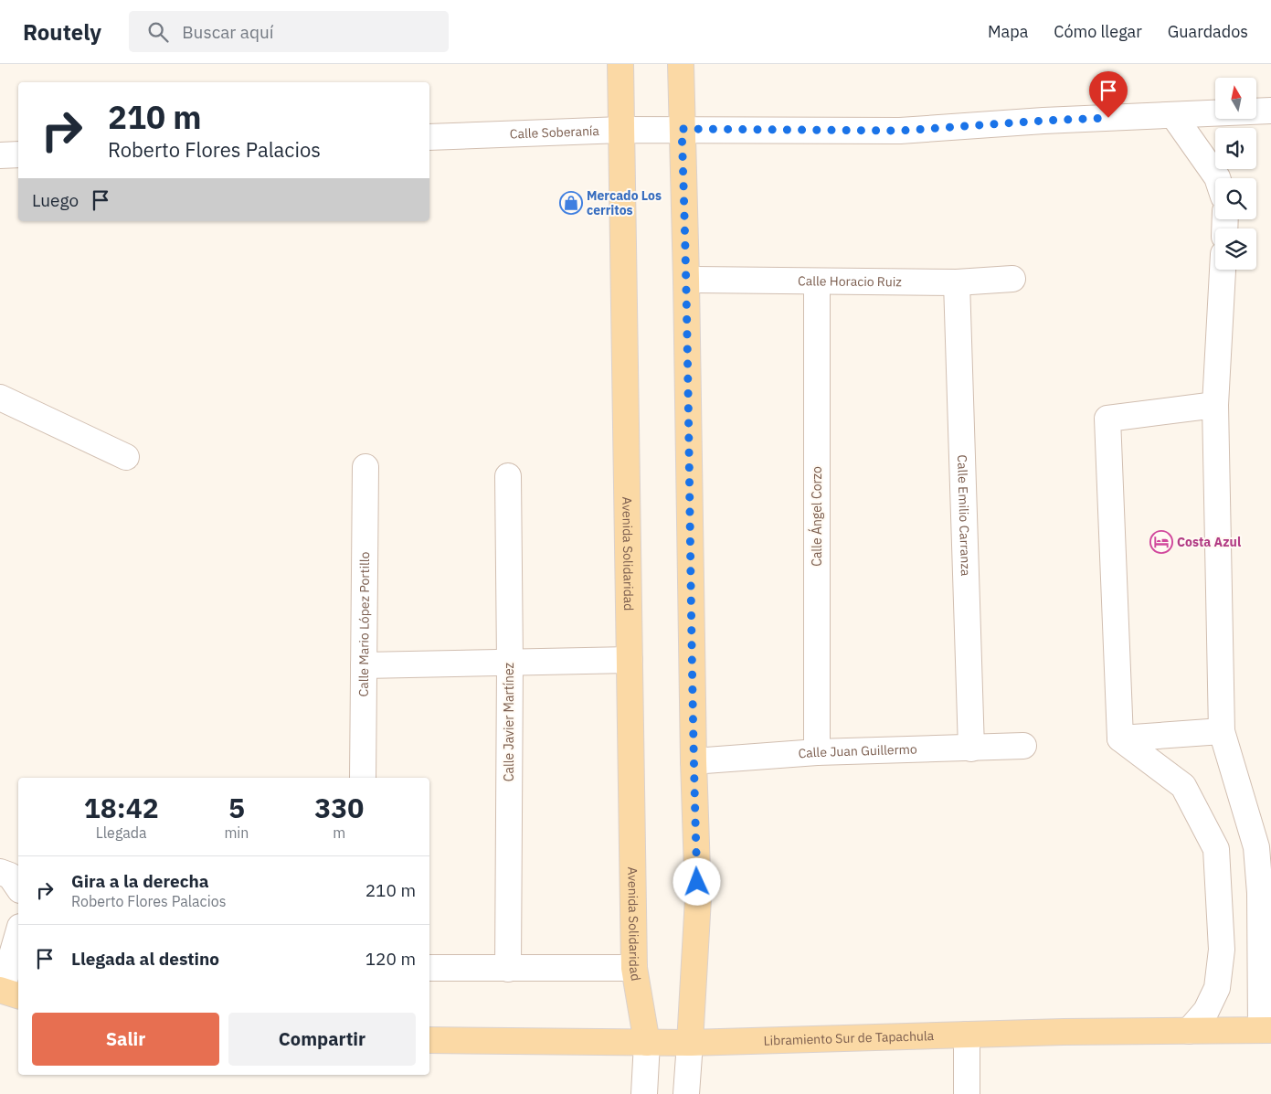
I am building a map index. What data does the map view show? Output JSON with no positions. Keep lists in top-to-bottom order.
{
  "streets": {
    "main road": ["Avenida Solidaridad", "Libramiento Sur de Tapachula"],
    "street": [
      "Calle Soberanía",
      "Calle Horacio Ruiz",
      "Calle Emilio Carranza",
      "Calle Ángel Corzo",
      "Calle Mario López Portillo",
      "Calle Javier Martínez",
      "Calle Juan Guillermo"
    ]
  },
  "crossings": [
    ["Calle Soberanía", "Avenida Solidaridad"],
    ["Calle Horacio Ruiz", "Calle Emilio Carranza"],
    ["Calle Horacio Ruiz", "Calle Ángel Corzo"],
    ["Calle Emilio Carranza", "Calle Juan Guillermo"],
    ["Calle Ángel Corzo", "Calle Juan Guillermo"],
    ["Avenida Solidaridad", "Libramiento Sur de Tapachula"]
  ],
  "places": {
    "shop": ["Mercado Los cerritos"],
    "hotel": ["Costa Azul"]
  },
  "north": "top",
  "page": {
    "header": "Routely",
    "search": "Buscar aquí",
    "nav": ["Mapa", "Cómo llegar", "Guardados"],
    "turn": ["210 m", "Roberto Flores Palacios"],
    "then": "Luego",
    "eta": [
      "18:42",
      "Llegada",
      "5",
      "min",
      "330",
      "m"
    ],
    "list": [
      {
        "name": "Gira a la derecha",
        "note": "Roberto Flores Palacios",
        "value": "210 m"
      },
      {
        "name": "Llegada al destino",
        "value": "120 m"
      }
    ],
    "buttons": ["Salir", "Compartir"]
  }
}
